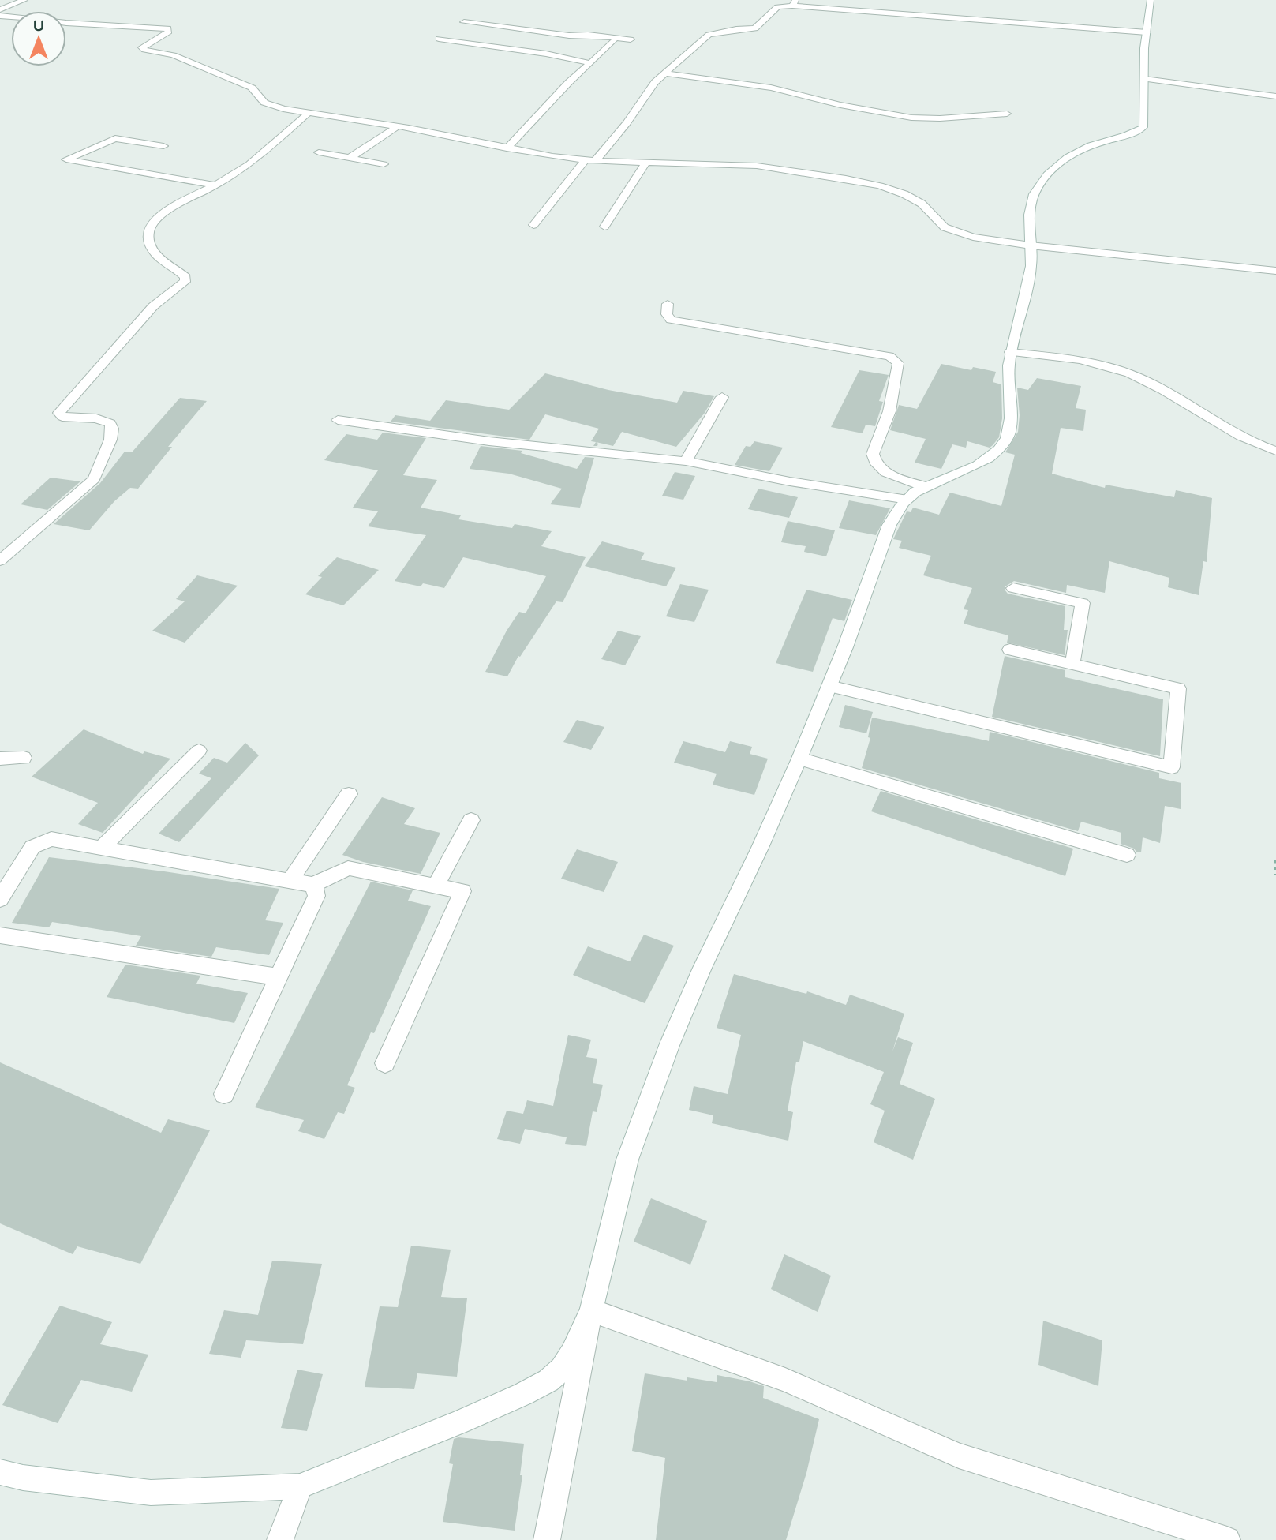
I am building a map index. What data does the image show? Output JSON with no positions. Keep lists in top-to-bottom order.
{
  "north": "top"
}
